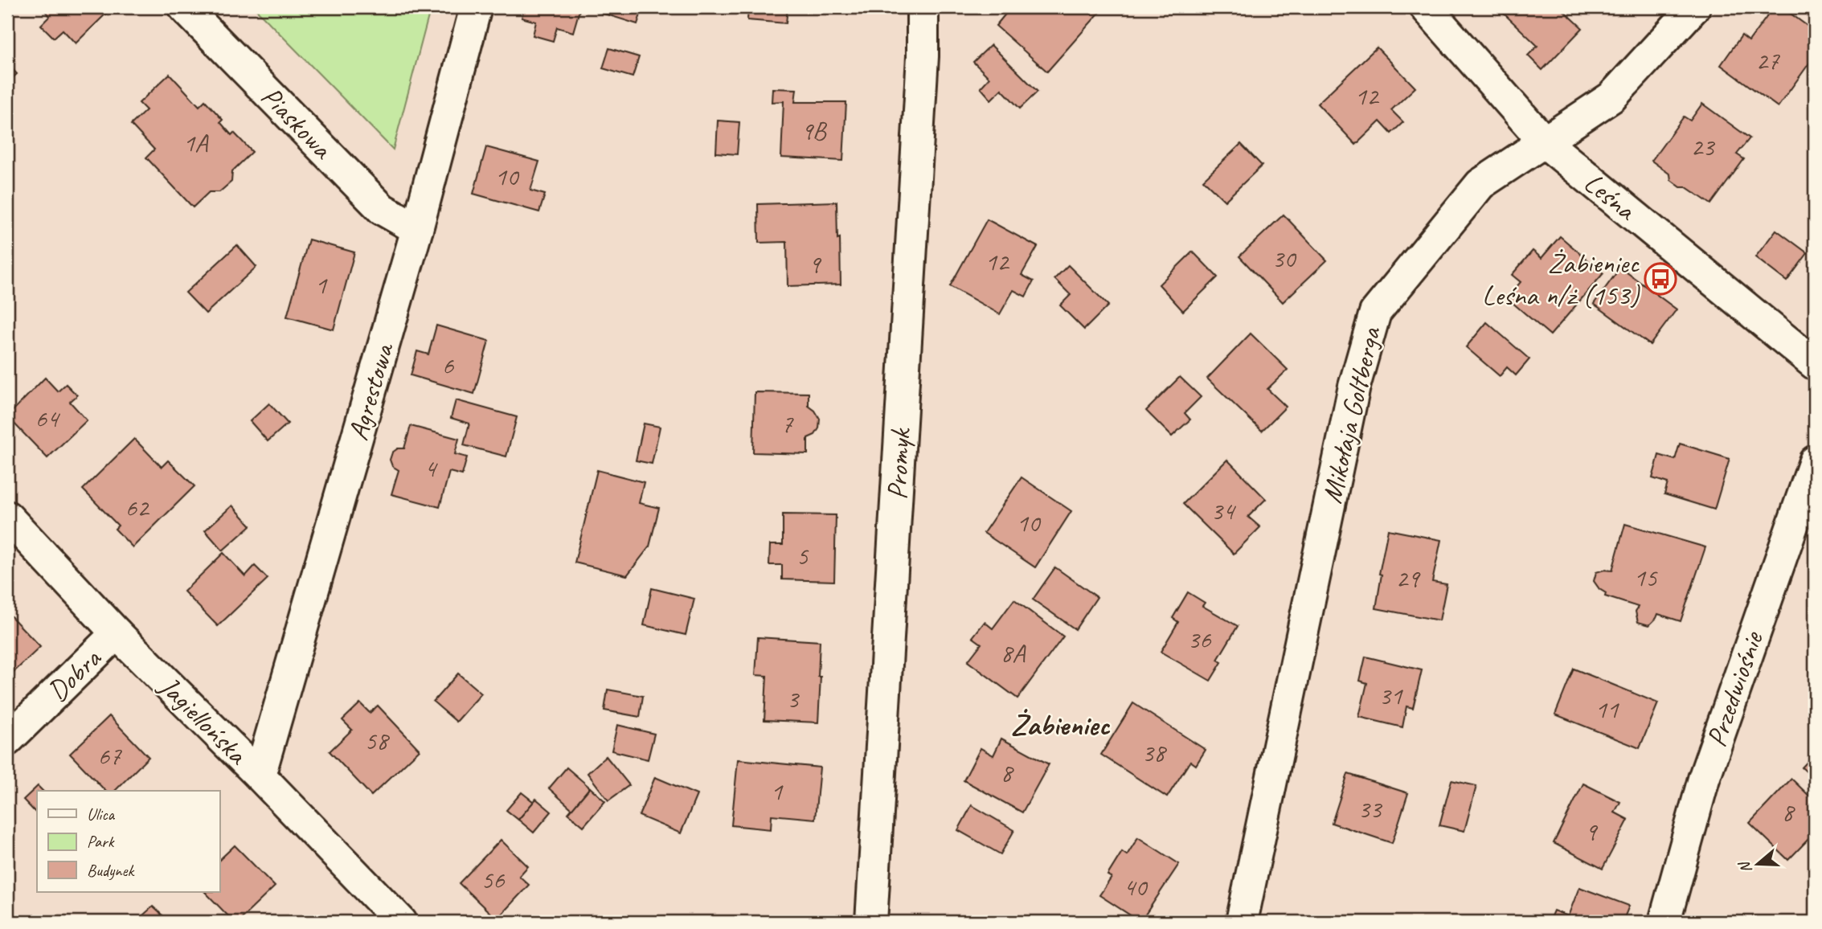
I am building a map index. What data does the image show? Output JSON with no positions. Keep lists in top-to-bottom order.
{
  "streets": {
    "street": [
      "Piaskowa",
      "Leśna",
      "Agrestowa",
      "Mikołaja Goltberga",
      "Promyk",
      "Dobra",
      "Przedwiośnie",
      "Jagiellońska"
    ]
  },
  "crossings": [
    ["Piaskowa", "Agrestowa"],
    ["Leśna", "Mikołaja Goltberga"],
    ["Agrestowa", "Jagiellońska"],
    ["Dobra", "Jagiellońska"]
  ],
  "districts": ["Żabieniec"],
  "places": {
    "bus stop": ["Żabieniec Leśna n/ż (153)"]
  },
  "house_numbers": [
    "27",
    "12",
    "9B",
    "1A",
    "23",
    "10",
    "30",
    "12",
    "9",
    "1",
    "6",
    "64",
    "7",
    "4",
    "62",
    "34",
    "10",
    "5",
    "15",
    "29",
    "36",
    "8A",
    "31",
    "3",
    "11",
    "58",
    "38",
    "67",
    "8",
    "1",
    "33",
    "8",
    "9",
    "56",
    "40"
  ],
  "legend": ["Ulica", "Park", "Budynek"],
  "north": "left"
}
